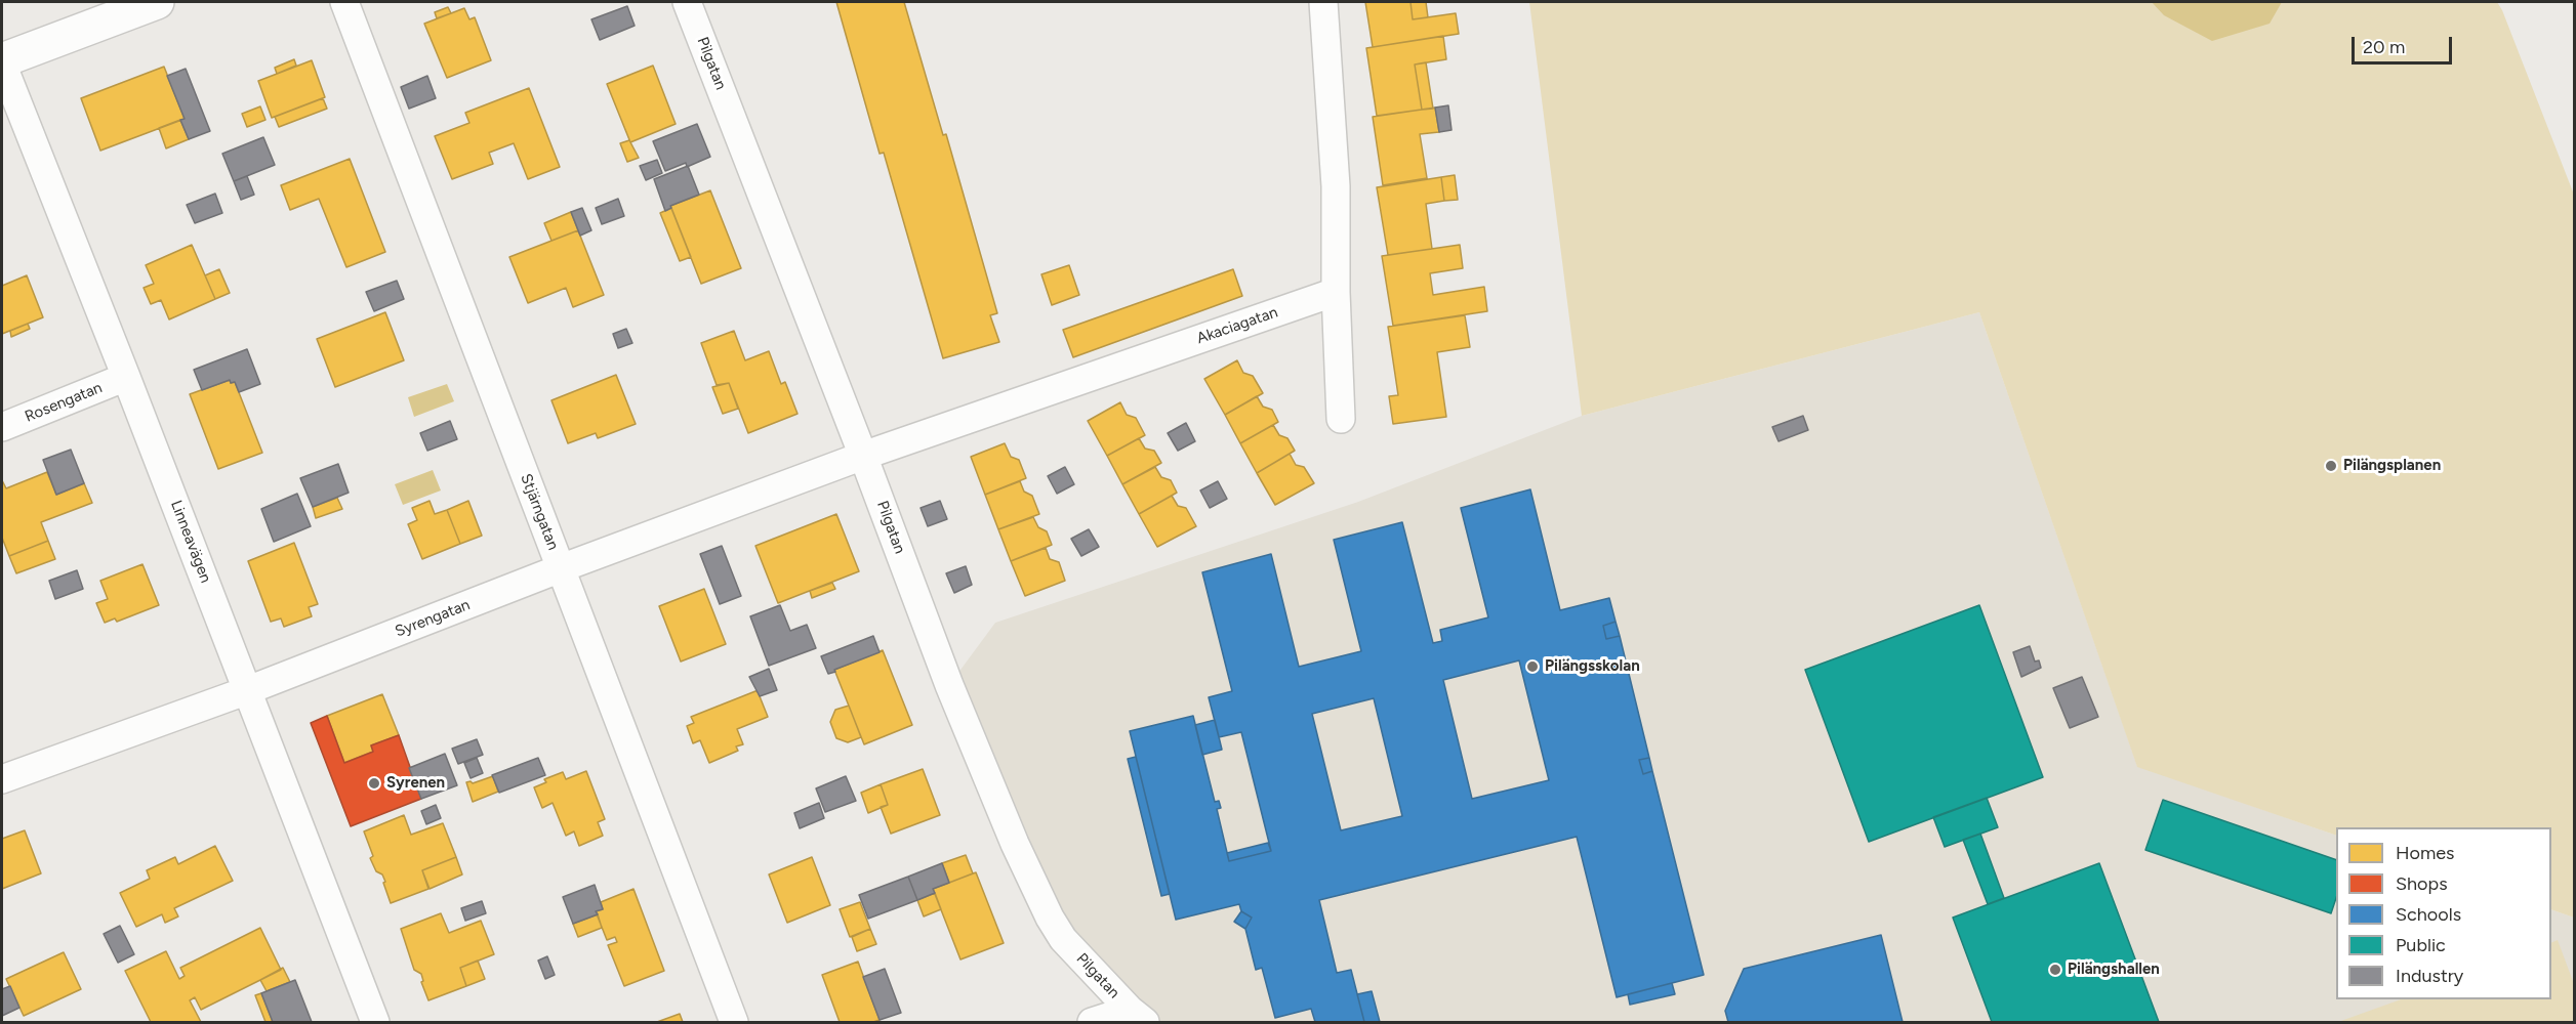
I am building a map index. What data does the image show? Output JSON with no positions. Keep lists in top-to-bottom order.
{
  "streets": {
    "street": [
      "Pilgatan",
      "Akaciagatan",
      "Rosengatan",
      "Stjärngatan",
      "Linneavägen",
      "Syrengatan"
    ]
  },
  "crossings": [
    ["Pilgatan", "Akaciagatan"],
    ["Pilgatan", "Syrengatan"],
    ["Akaciagatan", "Syrengatan"],
    ["Rosengatan", "Linneavägen"],
    ["Stjärngatan", "Syrengatan"],
    ["Linneavägen", "Syrengatan"]
  ],
  "places": [
    "Pilängsplanen",
    "Pilängsskolan",
    "Syrenen",
    "Pilängshallen"
  ],
  "legend": [
    "Homes",
    "Shops",
    "Schools",
    "Public",
    "Industry"
  ],
  "scale_bar": "20 m"
}
